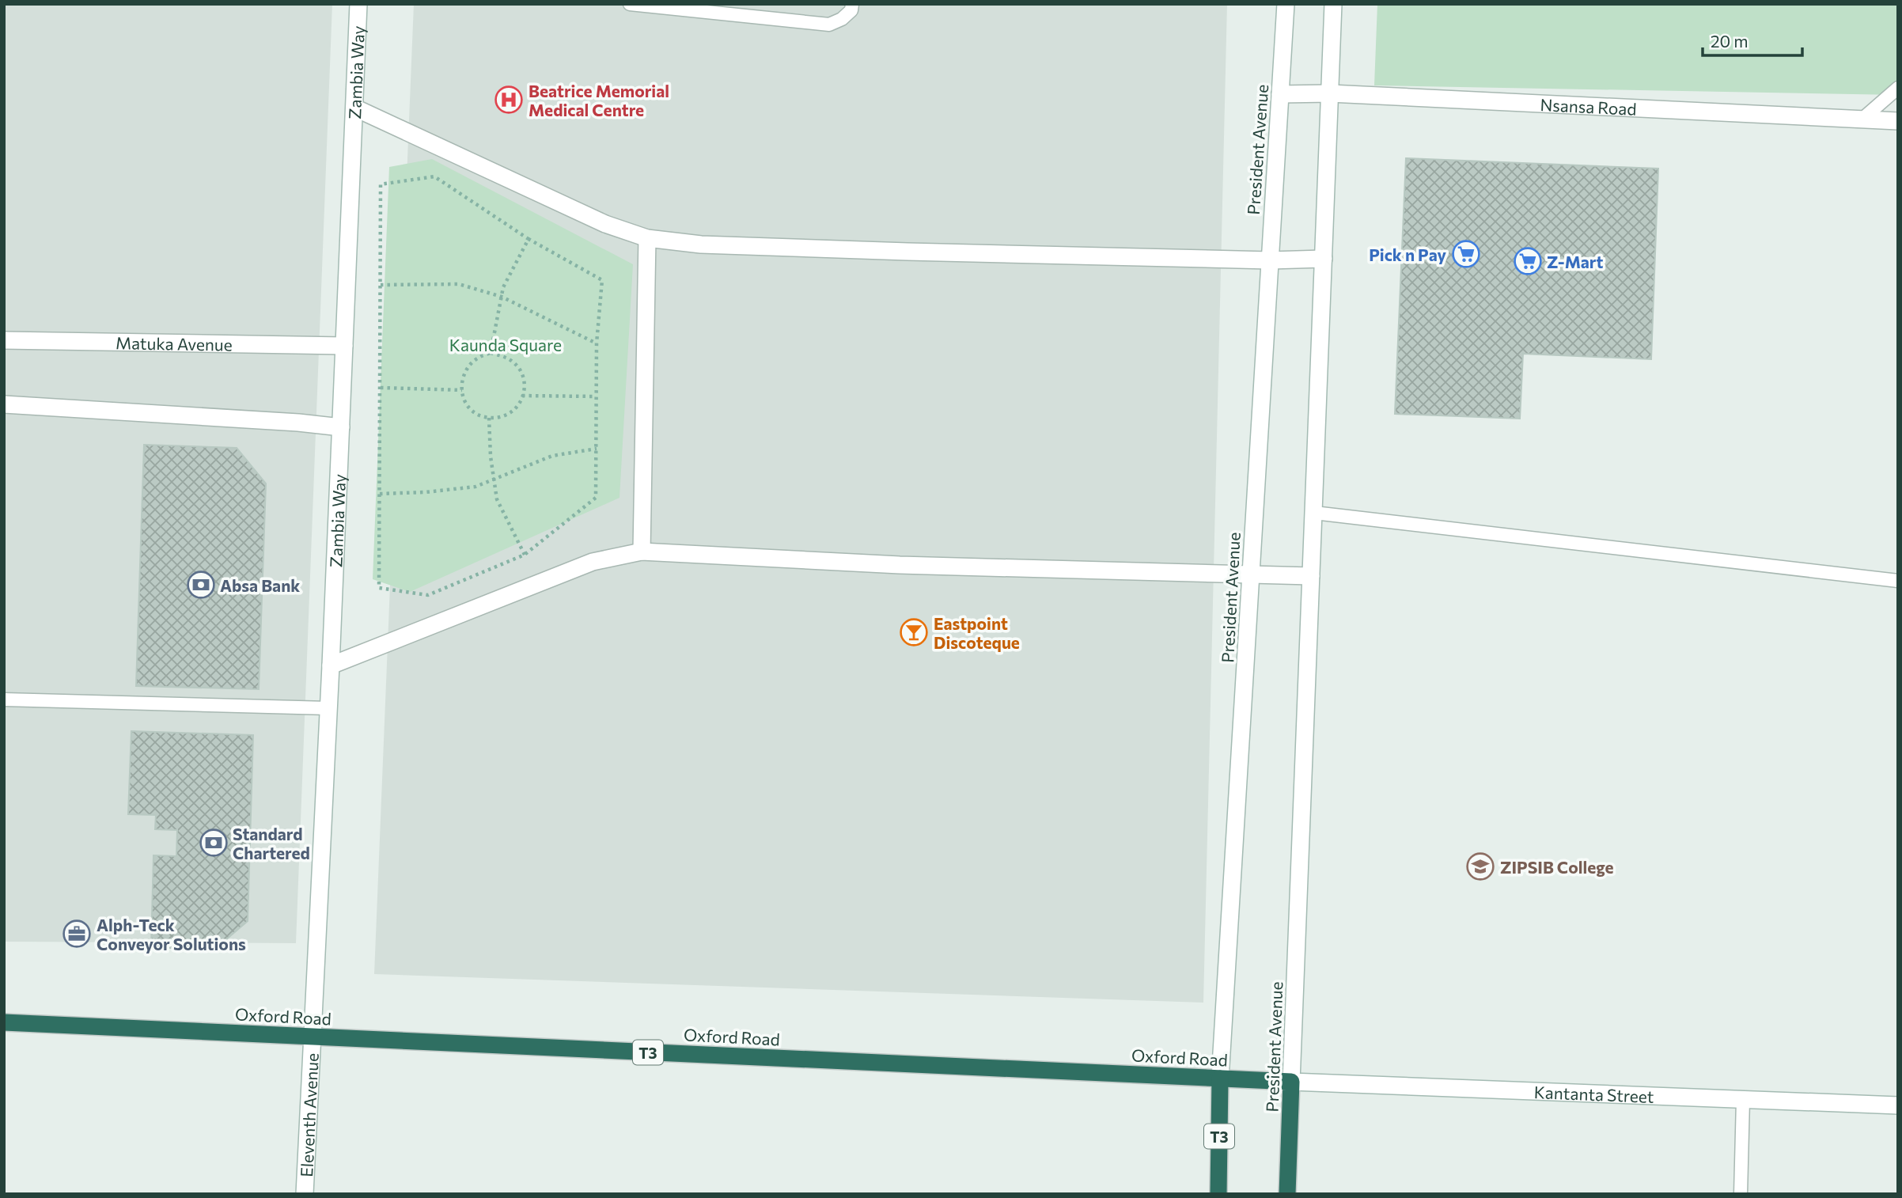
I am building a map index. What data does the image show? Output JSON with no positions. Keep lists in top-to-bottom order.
{
  "streets": {
    "highway": ["President Avenue", "Oxford Road", "T3"],
    "street": [
      "Zambia Way",
      "Nsansa Road",
      "Matuka Avenue",
      "Kantanta Street",
      "Eleventh Avenue"
    ]
  },
  "crossings": [
    ["Zambia Way", "Matuka Avenue"],
    ["Zambia Way", "Oxford Road"],
    ["Zambia Way", "Eleventh Avenue"],
    ["Nsansa Road", "President Avenue"],
    ["President Avenue", "Oxford Road"],
    ["President Avenue", "Kantanta Street"],
    ["Oxford Road", "Kantanta Street"],
    ["Oxford Road", "Eleventh Avenue"]
  ],
  "parks": ["Kaunda Square"],
  "places": {
    "hospital": ["Beatrice Memorial Medical Centre"],
    "supermarket": ["Pick n Pay", "Z-Mart"],
    "bank": ["Absa Bank", "Standard Chartered"],
    "bar": ["Eastpoint Discoteque"],
    "school or university": ["ZIPSIB College"],
    "office": ["Alph-Teck Conveyor Solutions"]
  },
  "scale_bar": "20 m"
}
